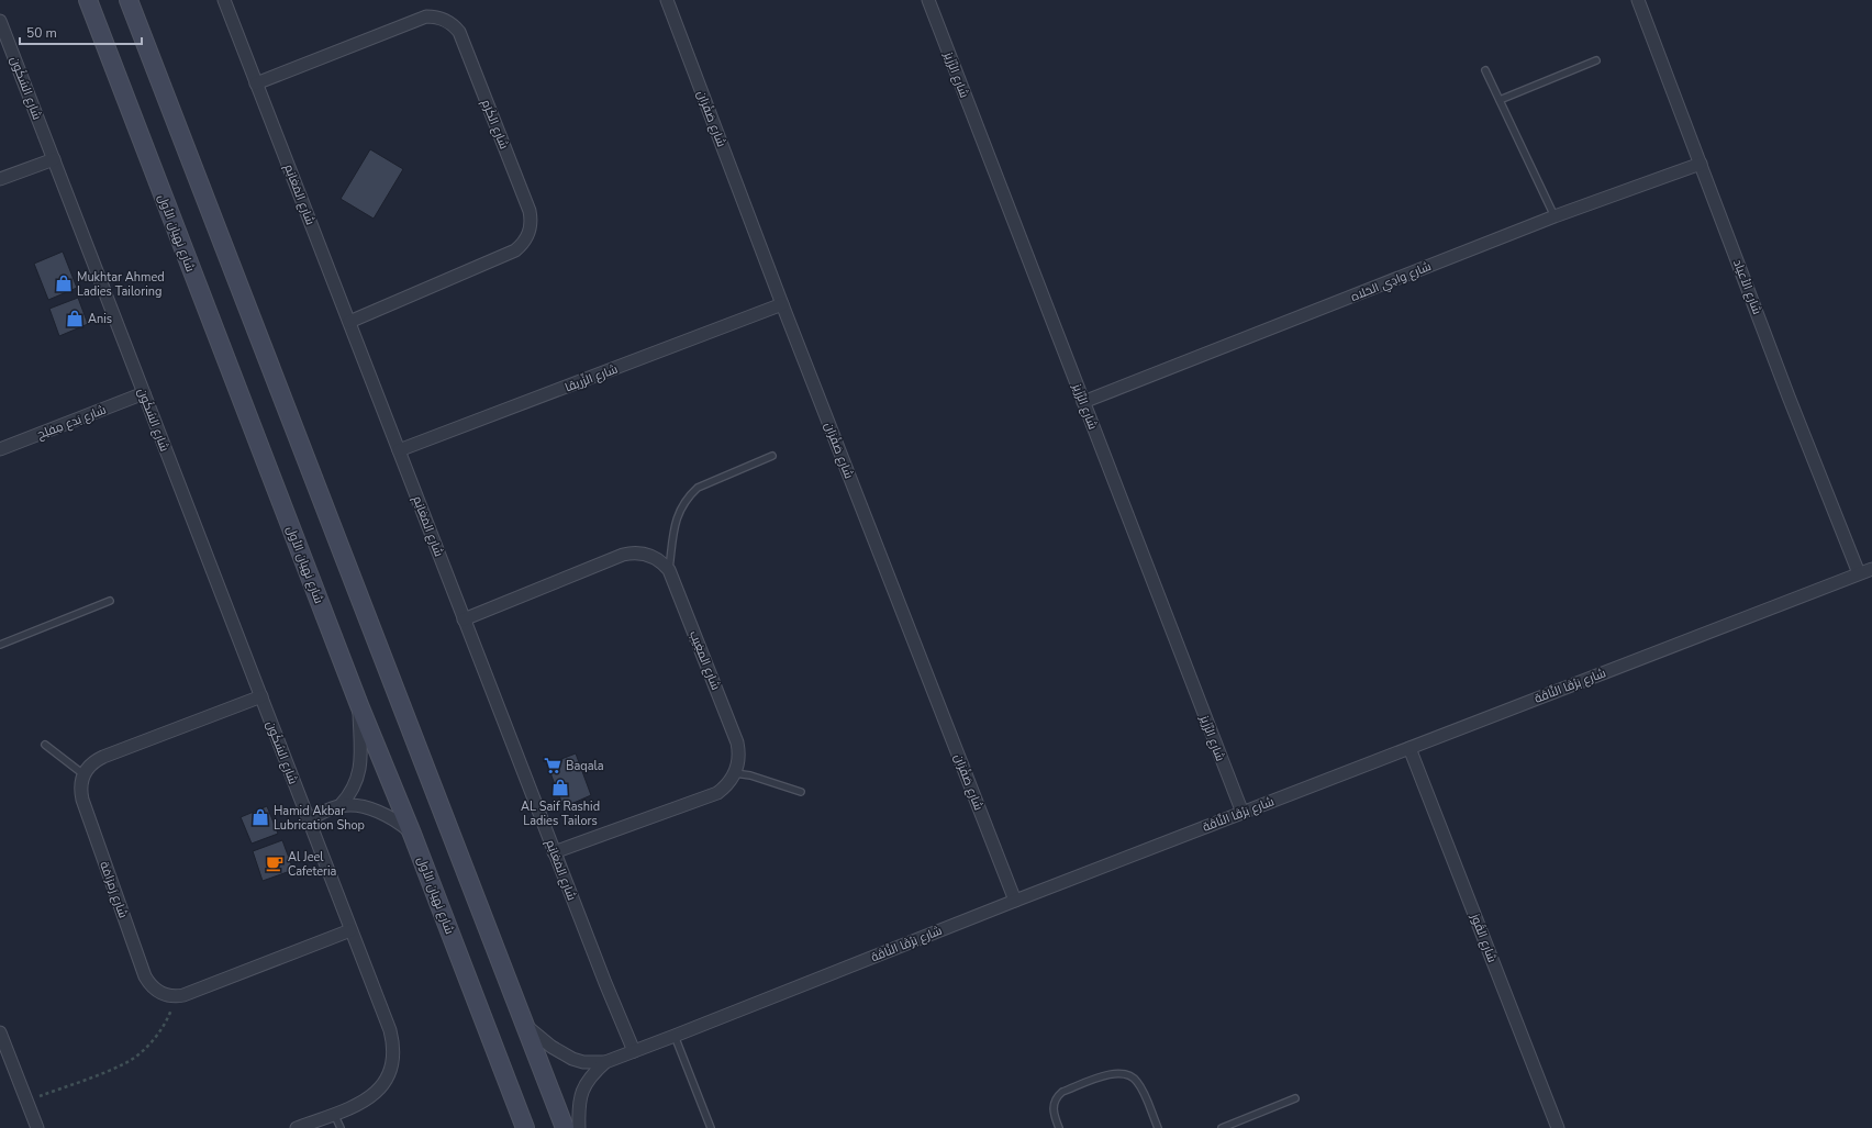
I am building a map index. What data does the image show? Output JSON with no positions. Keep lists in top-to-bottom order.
{
  "streets": {
    "main road": ["شارع نهيان الأول"],
    "street": [
      "شارع الرِّزَيز",
      "شارع السُكُون",
      "شارع صَفْرَان",
      "شارع الكَرَم",
      "شارع المَغانِم",
      "شارع وادِي الحَلاه",
      "شارع الأعياد",
      "شارع الزِّريقا",
      "شارع بَدع مِفلِح",
      "شارع المغِيب",
      "شارع بَرْقَا النَّاقَة",
      "شارع رَمرَامَة",
      "شارع القُوز"
    ]
  },
  "crossings": [
    ["شارع الرِّزَيز", "شارع وادِي الحَلاه"],
    ["شارع الرِّزَيز", "شارع بَرْقَا النَّاقَة"],
    ["شارع السُكُون", "شارع بَدع مِفلِح"],
    ["شارع صَفْرَان", "شارع الزِّريقا"],
    ["شارع صَفْرَان", "شارع بَرْقَا النَّاقَة"],
    ["شارع الكَرَم", "شارع المَغانِم"],
    ["شارع المَغانِم", "شارع الزِّريقا"],
    ["شارع المَغانِم", "شارع بَرْقَا النَّاقَة"],
    ["شارع وادِي الحَلاه", "شارع الأعياد"],
    ["شارع الأعياد", "شارع بَرْقَا النَّاقَة"],
    ["شارع بَرْقَا النَّاقَة", "شارع القُوز"]
  ],
  "places": {
    "shop": [
      "Mukhtar Ahmed Ladies Tailoring",
      "Anis",
      "AL Saif Rashid Ladies Tailors",
      "Hamid Akbar Lubrication Shop"
    ],
    "supermarket": ["Baqala"],
    "cafe": ["Al Jeel Cafeteria"]
  },
  "scale_bar": "50 m"
}
